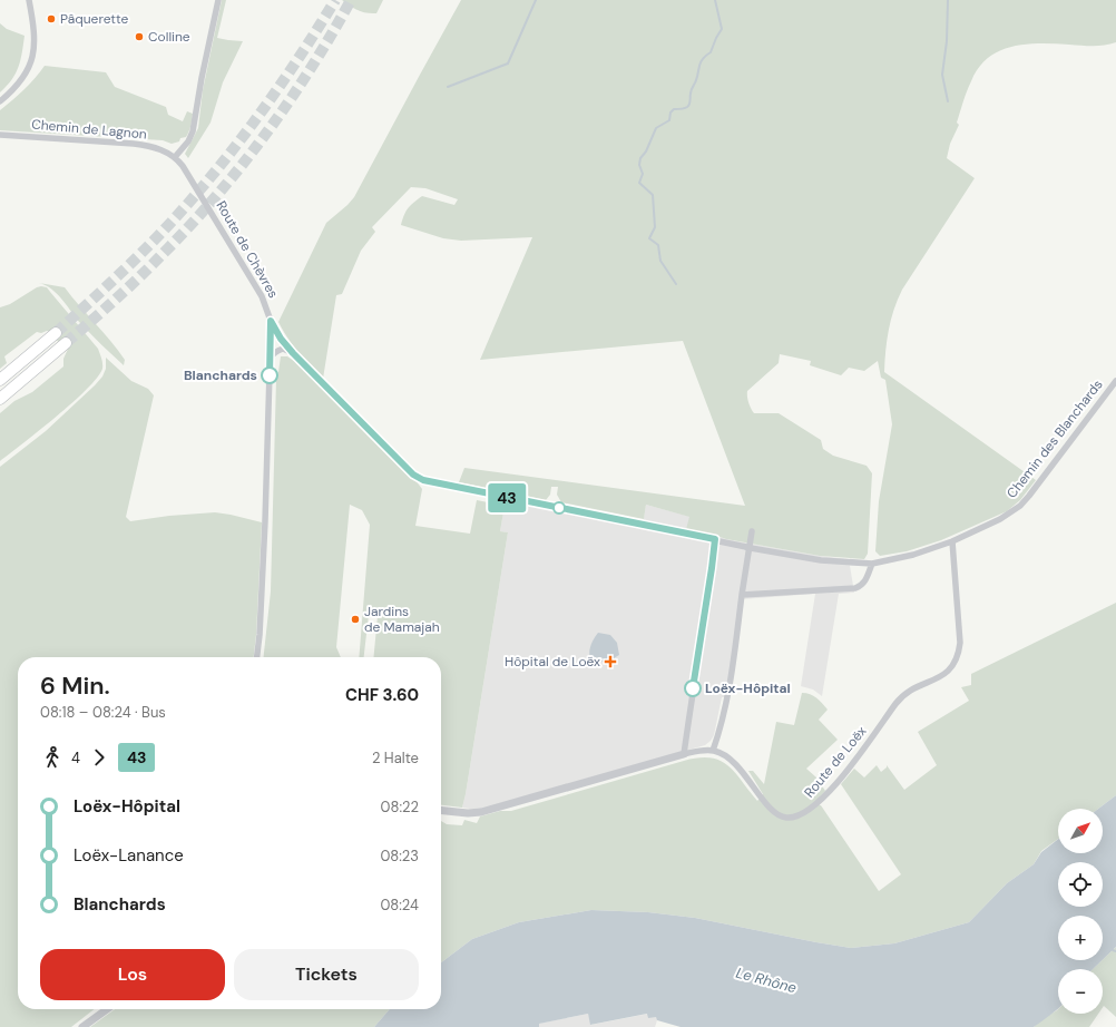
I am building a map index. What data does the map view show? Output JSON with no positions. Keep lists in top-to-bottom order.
{
  "streets": {
    "street": [
      "Chemin de Lagnon",
      "Route de Chèvres",
      "Chemin des Blanchards",
      "Route de Loëx"
    ]
  },
  "crossings": [
    ["Chemin de Lagnon", "Route de Chèvres"],
    ["Route de Chèvres", "Chemin des Blanchards"],
    ["Chemin des Blanchards", "Route de Loëx"]
  ],
  "water": ["Le Rhône"],
  "places": {
    "other": [
      "Pâquerette",
      "Colline",
      "Blanchards",
      "Jardins de Mamajah",
      "Loëx-Hôpital"
    ],
    "health": ["Hôpital de Loëx"]
  },
  "lines": ["bus line 43"],
  "north": "top right",
  "page": {
    "on_map": "43",
    "heading": ["6 Min.", "08:18 – 08:24 · Bus", "CHF 3.60"],
    "legs": ["4", "43", "2 Halte"],
    "list": [
      {
        "name": "Loëx-Hôpital",
        "value": "08:22"
      },
      {
        "name": "Loëx-Lanance",
        "value": "08:23"
      },
      {
        "name": "Blanchards",
        "value": "08:24"
      }
    ],
    "map_buttons": ["+", "−"],
    "buttons": ["Los", "Tickets"]
  }
}
